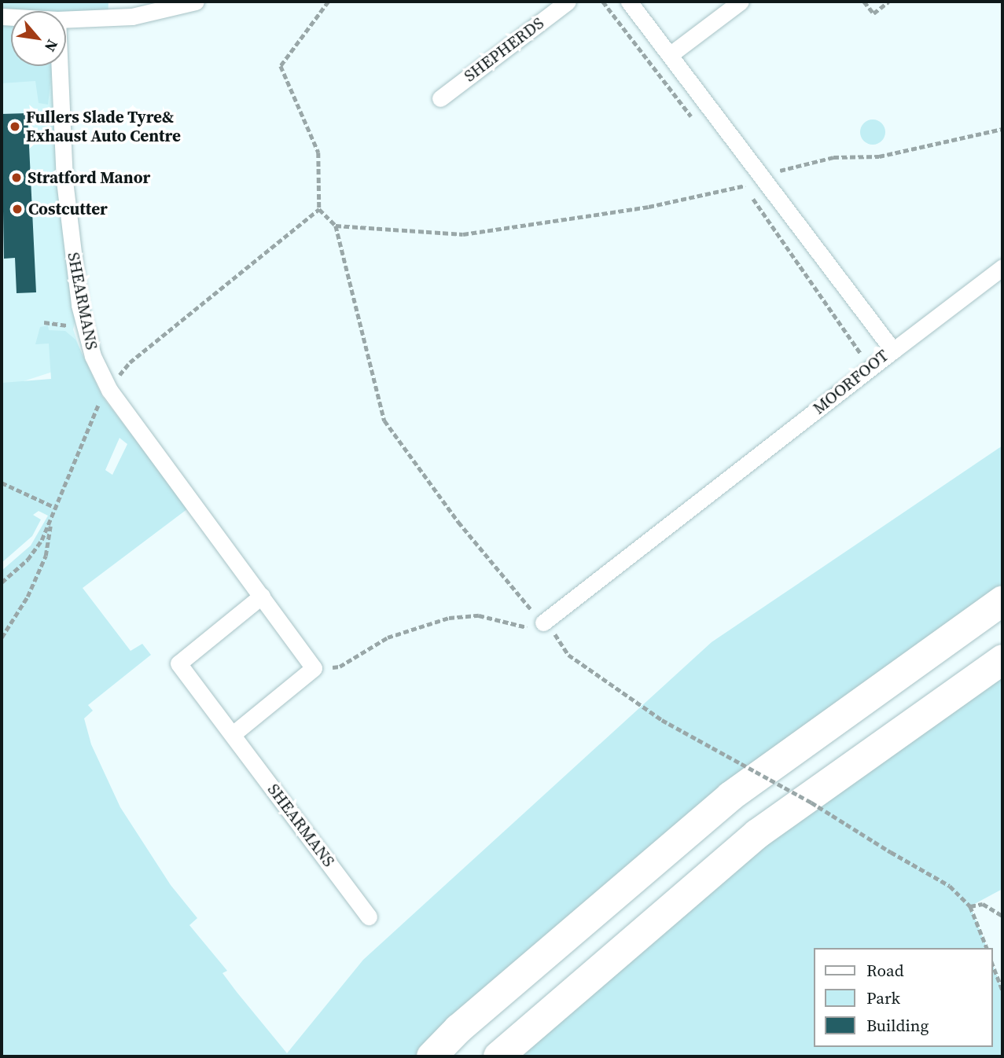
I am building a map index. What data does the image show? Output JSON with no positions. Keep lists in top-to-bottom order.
{
  "streets": {
    "street": ["SHEPHERDS", "SHEARMANS", "MOORFOOT"]
  },
  "places": ["Fullers Slade Tyre& Exhaust Auto Centre", "Stratford Manor", "Costcutter"],
  "legend": ["Road", "Park", "Building"],
  "north": "bottom right"
}
